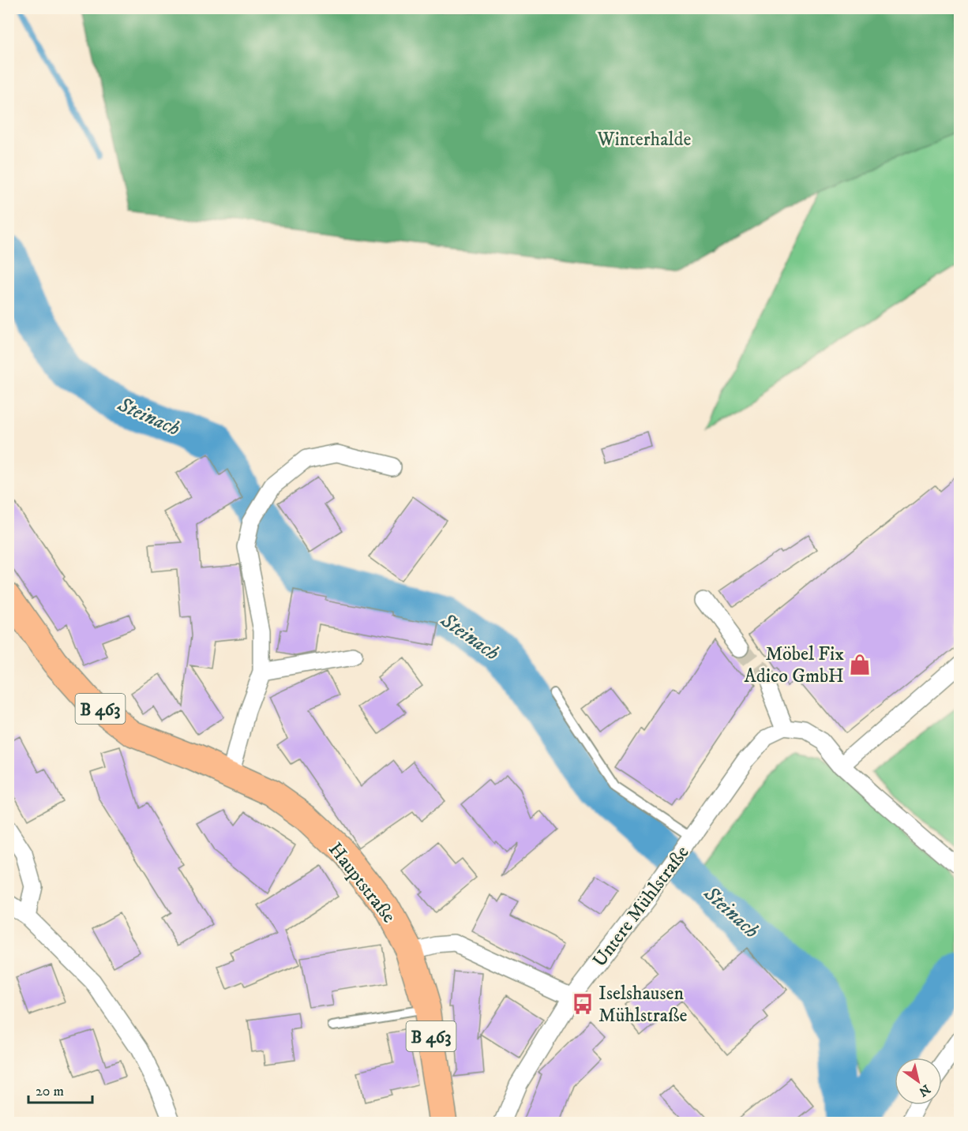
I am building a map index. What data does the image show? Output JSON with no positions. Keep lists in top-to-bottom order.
{
  "streets": {
    "main road": ["B 463", "Hauptstraße"],
    "street": ["Untere Mühlstraße"]
  },
  "crossings": [
    ["B 463", "Hauptstraße"]
  ],
  "water": ["Steinach"],
  "parks": ["Winterhalde"],
  "places": {
    "shop": ["Möbel Fix Adico GmbH"],
    "bus stop": ["Iselshausen Mühlstraße"]
  },
  "scale_bar": "20 m",
  "north": "bottom right"
}
